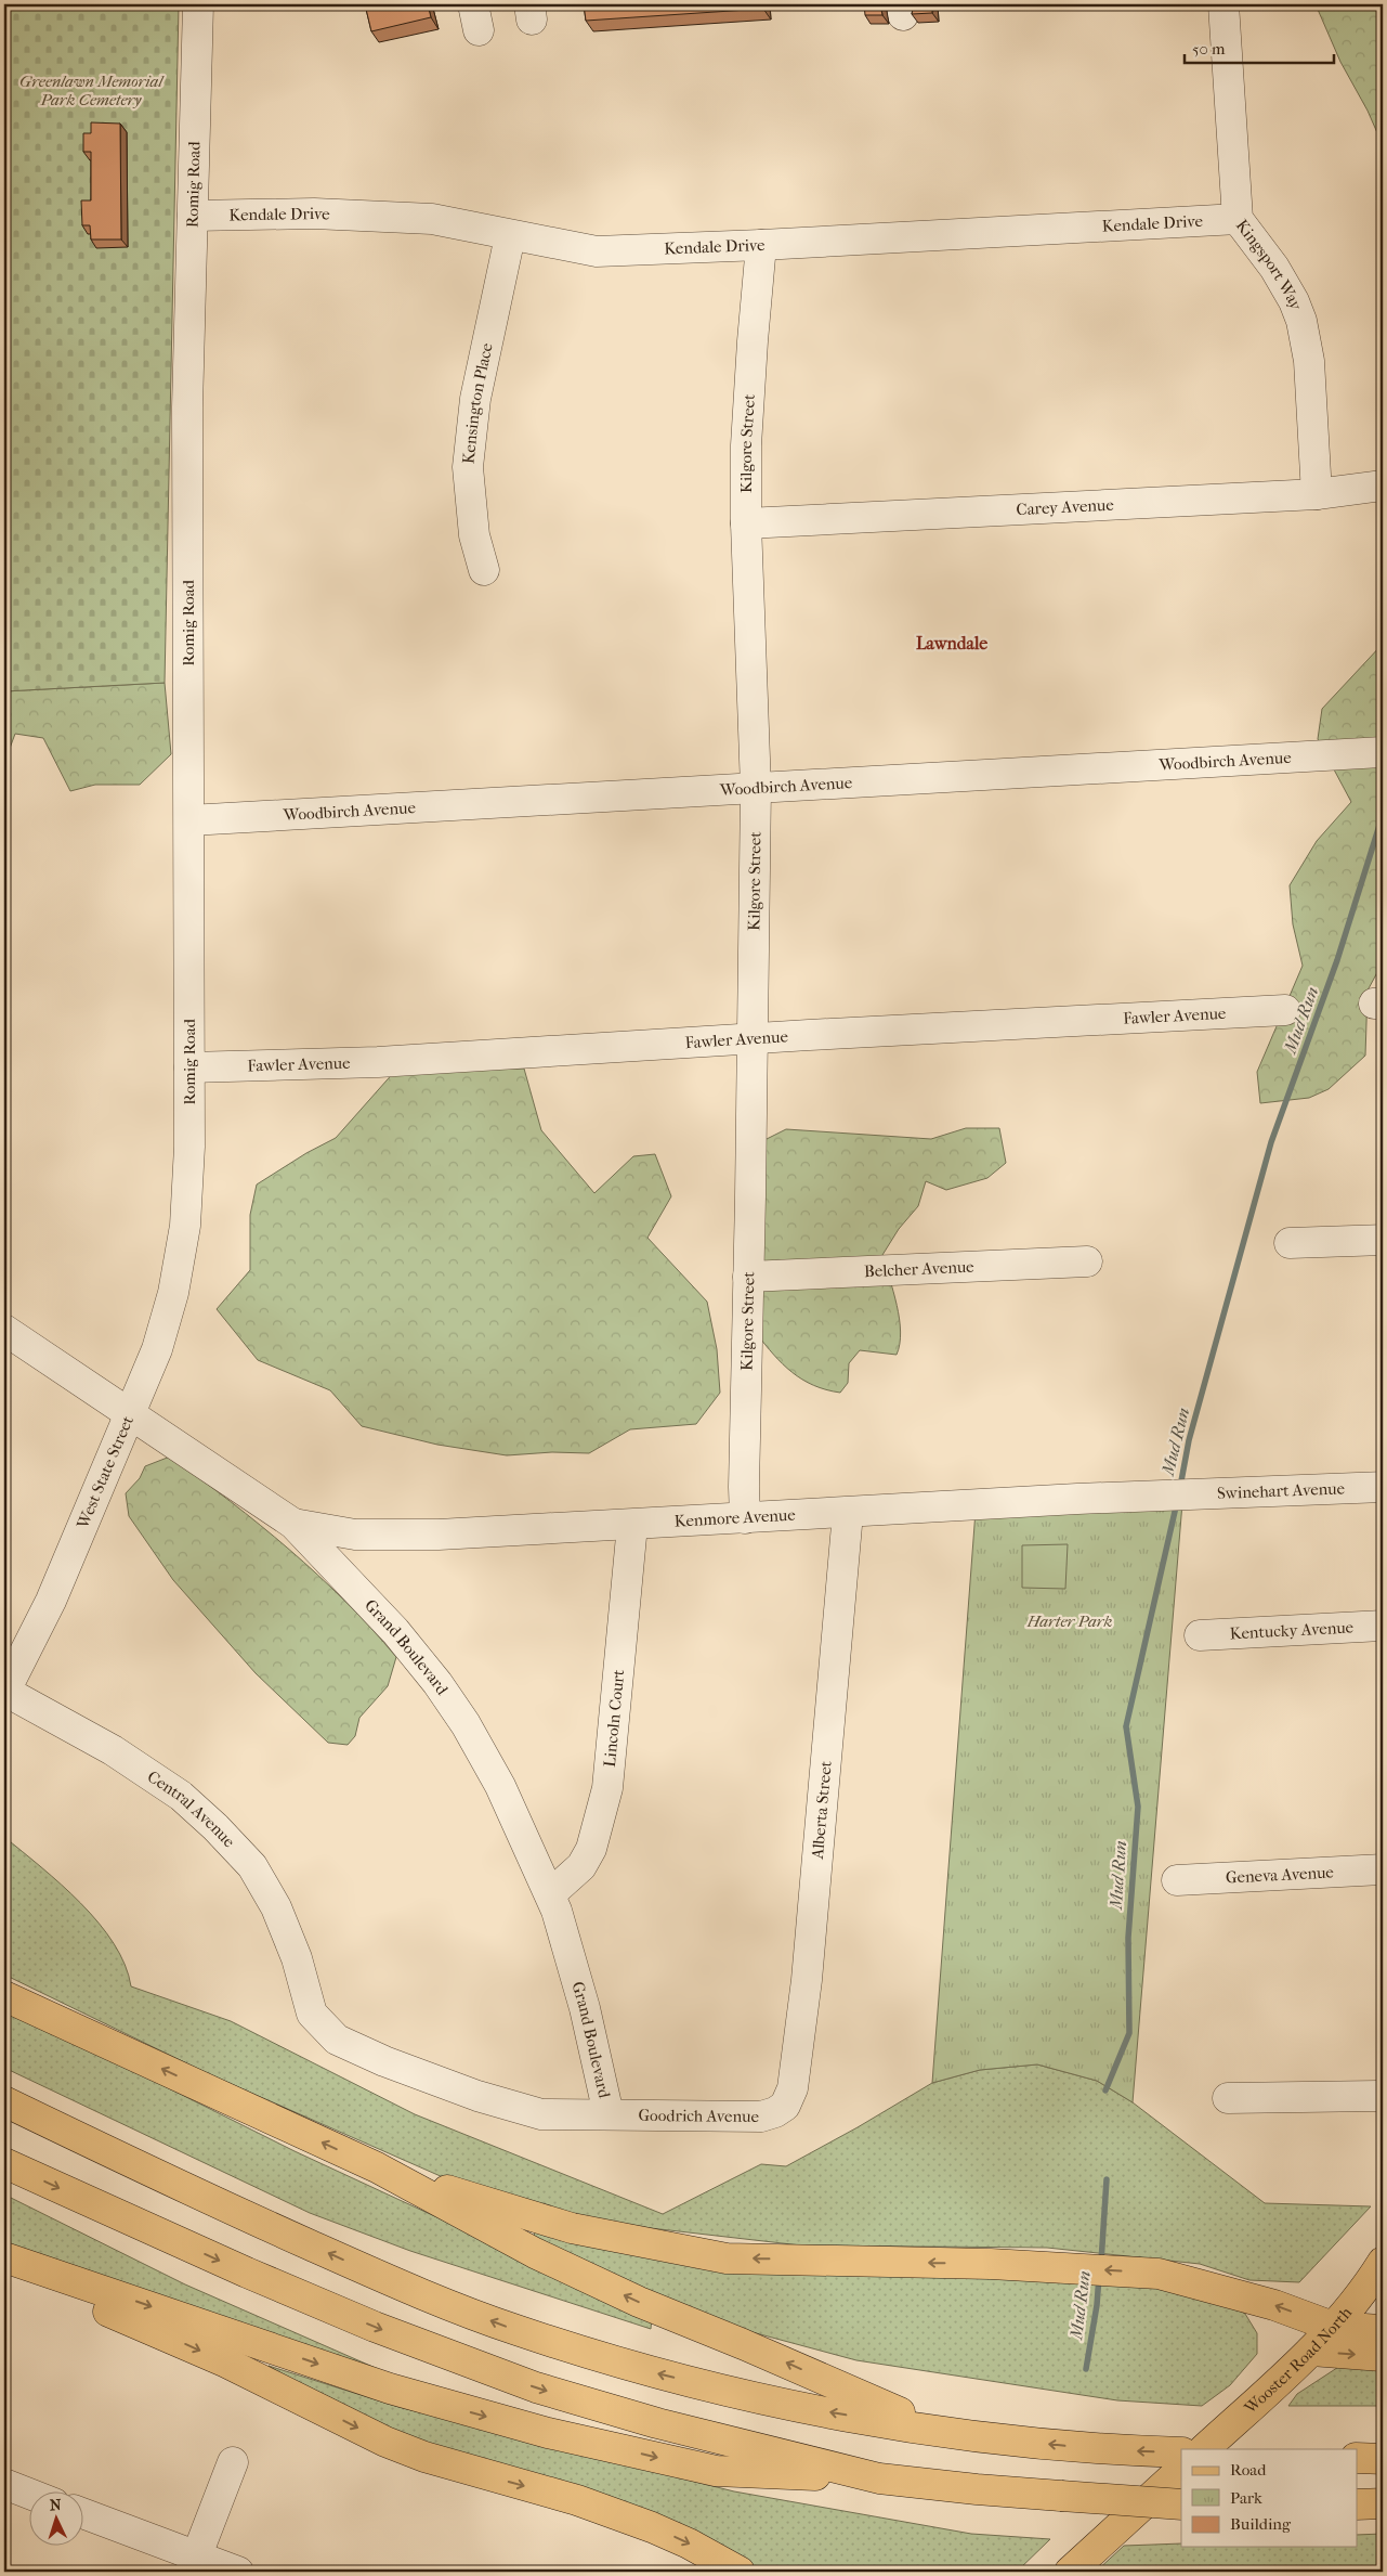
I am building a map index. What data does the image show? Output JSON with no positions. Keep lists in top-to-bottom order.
{
  "streets": {
    "main road": ["Wooster Road North"],
    "street": [
      "Romig Road",
      "Kendale Drive",
      "Kingsport Way",
      "Kensington Place",
      "Kilgore Street",
      "Carey Avenue",
      "Woodbirch Avenue",
      "Fawler Avenue",
      "Belcher Avenue",
      "West State Street",
      "Swinehart Avenue",
      "Kenmore Avenue",
      "Kentucky Avenue",
      "Grand Boulevard",
      "Lincoln Court",
      "Alberta Street",
      "Central Avenue",
      "Geneva Avenue",
      "Goodrich Avenue"
    ]
  },
  "crossings": [
    ["Romig Road", "Kendale Drive"],
    ["Romig Road", "Woodbirch Avenue"],
    ["Romig Road", "Fawler Avenue"],
    ["Romig Road", "West State Street"],
    ["Kendale Drive", "Kingsport Way"],
    ["Kendale Drive", "Kensington Place"],
    ["Kendale Drive", "Kilgore Street"],
    ["Kingsport Way", "Carey Avenue"],
    ["Kilgore Street", "Carey Avenue"],
    ["Kilgore Street", "Woodbirch Avenue"],
    ["Kilgore Street", "Fawler Avenue"],
    ["Kilgore Street", "Belcher Avenue"],
    ["Kilgore Street", "Kenmore Avenue"],
    ["West State Street", "Grand Boulevard"],
    ["West State Street", "Central Avenue"],
    ["Swinehart Avenue", "Kenmore Avenue"],
    ["Kenmore Avenue", "Grand Boulevard"],
    ["Kenmore Avenue", "Lincoln Court"],
    ["Kenmore Avenue", "Alberta Street"],
    ["Grand Boulevard", "Lincoln Court"],
    ["Grand Boulevard", "Central Avenue"],
    ["Grand Boulevard", "Goodrich Avenue"],
    ["Alberta Street", "Goodrich Avenue"],
    ["Central Avenue", "Goodrich Avenue"]
  ],
  "districts": ["Lawndale"],
  "water": ["Mud Run"],
  "parks": ["Greenlawn Memorial Park Cemetery", "Harter Park"],
  "legend": ["Road", "Park", "Building"],
  "scale_bar": "50 m",
  "north": "top"
}
